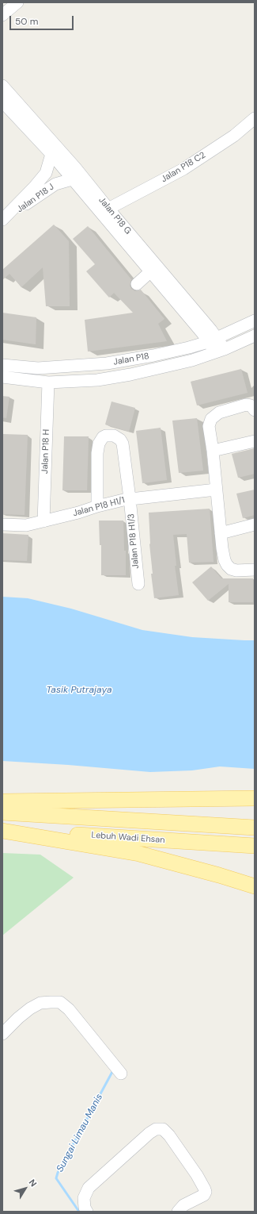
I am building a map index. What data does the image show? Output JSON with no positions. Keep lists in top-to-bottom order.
{
  "streets": {
    "main road": ["Lebuh Wadi Ehsan"],
    "street": [
      "Jalan P18 C2",
      "Jalan P18 J",
      "Jalan P18 G",
      "Jalan P18",
      "Jalan P18 H",
      "Jalan P18 H1/1",
      "Jalan P18 H1/3"
    ]
  },
  "crossings": [
    ["Jalan P18 C2", "Jalan P18 G"],
    ["Jalan P18 J", "Jalan P18 G"],
    ["Jalan P18 G", "Jalan P18"],
    ["Jalan P18", "Jalan P18 H"],
    ["Jalan P18 H", "Jalan P18 H1/1"],
    ["Jalan P18 H1/1", "Jalan P18 H1/3"]
  ],
  "water": ["Tasik Putrajaya", "Sungai Limau Manis"],
  "scale_bar": "50 m",
  "north": "top right"
}
